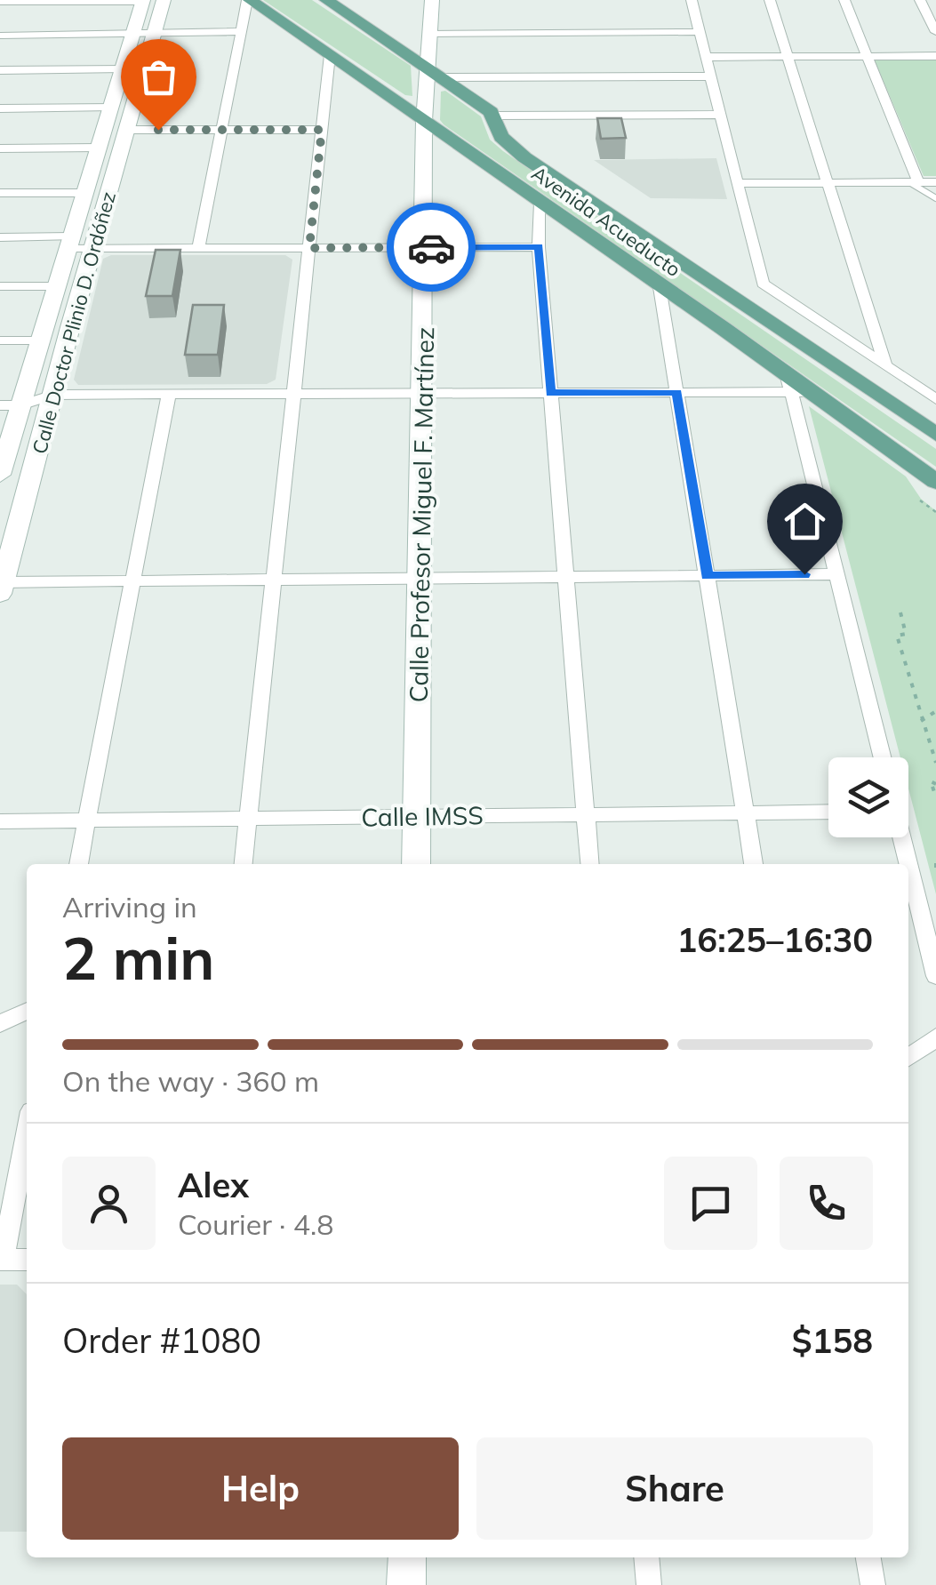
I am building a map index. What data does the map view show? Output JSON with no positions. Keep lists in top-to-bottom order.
{
  "streets": {
    "main road": ["Avenida Acueducto"],
    "street": ["Calle Doctor Plinio D. Ordóñez", "Calle Profesor Miguel F. Martínez", "Calle IMSS"]
  },
  "crossings": [
    ["Avenida Acueducto", "Calle Profesor Miguel F. Martínez"],
    ["Calle Profesor Miguel F. Martínez", "Calle IMSS"]
  ],
  "page": {
    "heading": ["2 min", "Arriving in", "16:25–16:30"],
    "panel": [
      "Alex",
      "Courier · 4.8",
      "Order #1080",
      "$158"
    ],
    "bar": "On the way · 360 m",
    "buttons": ["Help", "Share"]
  }
}
